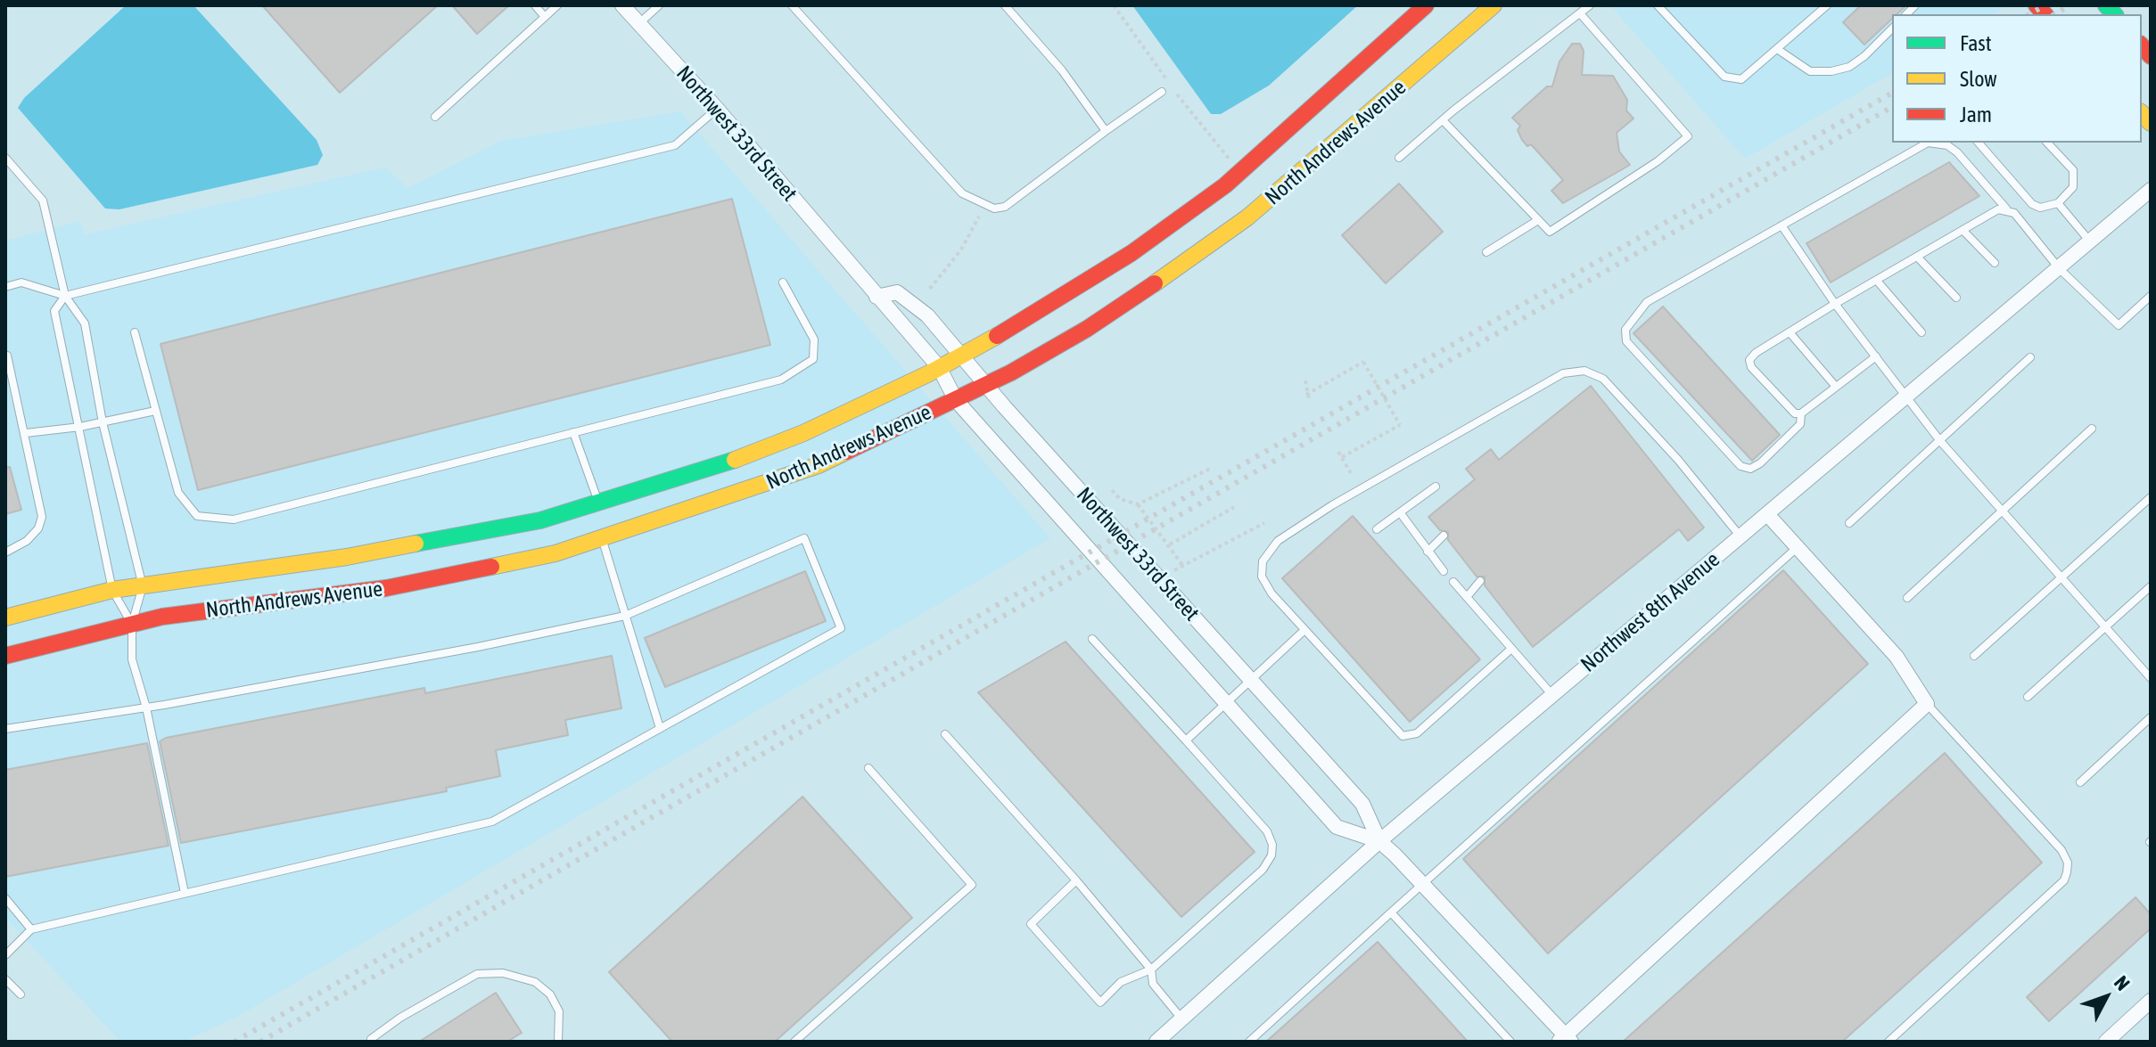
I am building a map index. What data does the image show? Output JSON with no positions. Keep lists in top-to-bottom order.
{
  "streets": {
    "street": ["Northwest 33rd Street", "North Andrews Avenue", "Northwest 8th Avenue"]
  },
  "crossings": [
    ["Northwest 33rd Street", "North Andrews Avenue"],
    ["Northwest 33rd Street", "Northwest 8th Avenue"]
  ],
  "legend": ["Fast", "Slow", "Jam"],
  "north": "top right"
}
